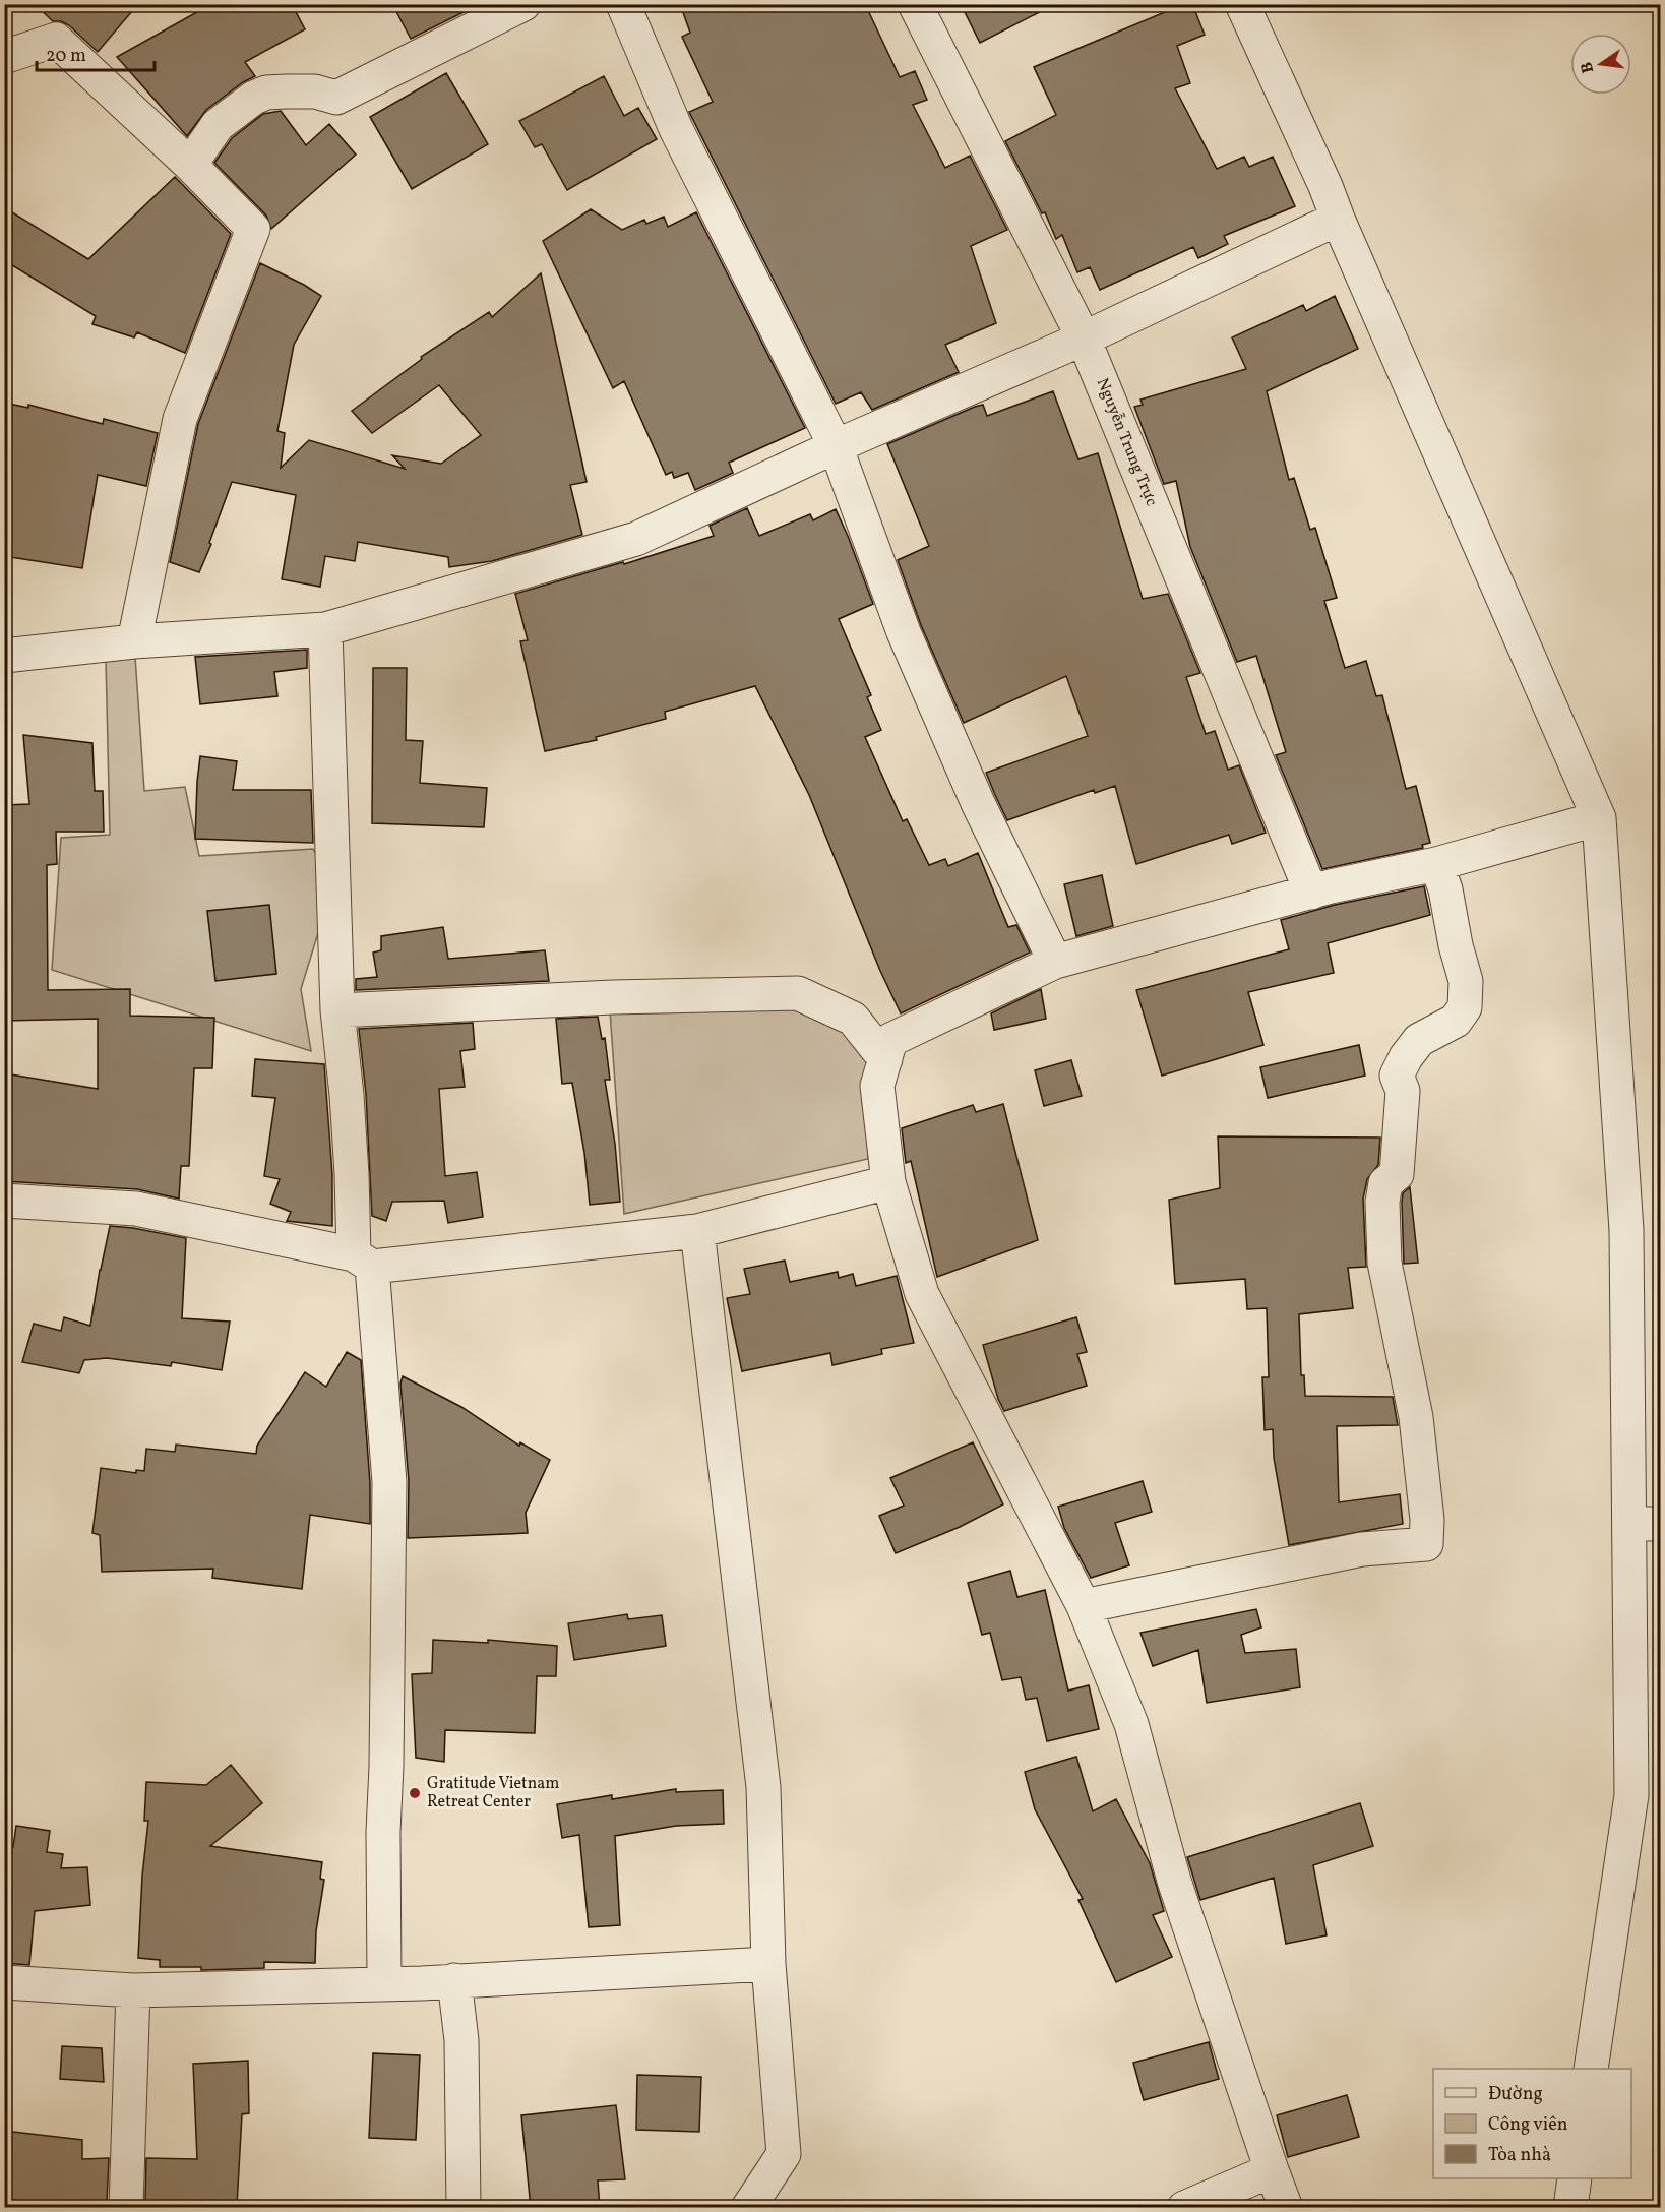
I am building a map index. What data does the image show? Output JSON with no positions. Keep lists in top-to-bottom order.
{
  "streets": {
    "street": ["Nguyễn Trung Trực"]
  },
  "places": ["Gratitude Vietnam Retreat Center"],
  "legend": ["Đường", "Công viên", "Tòa nhà"],
  "scale_bar": "20 m",
  "north": "left"
}
